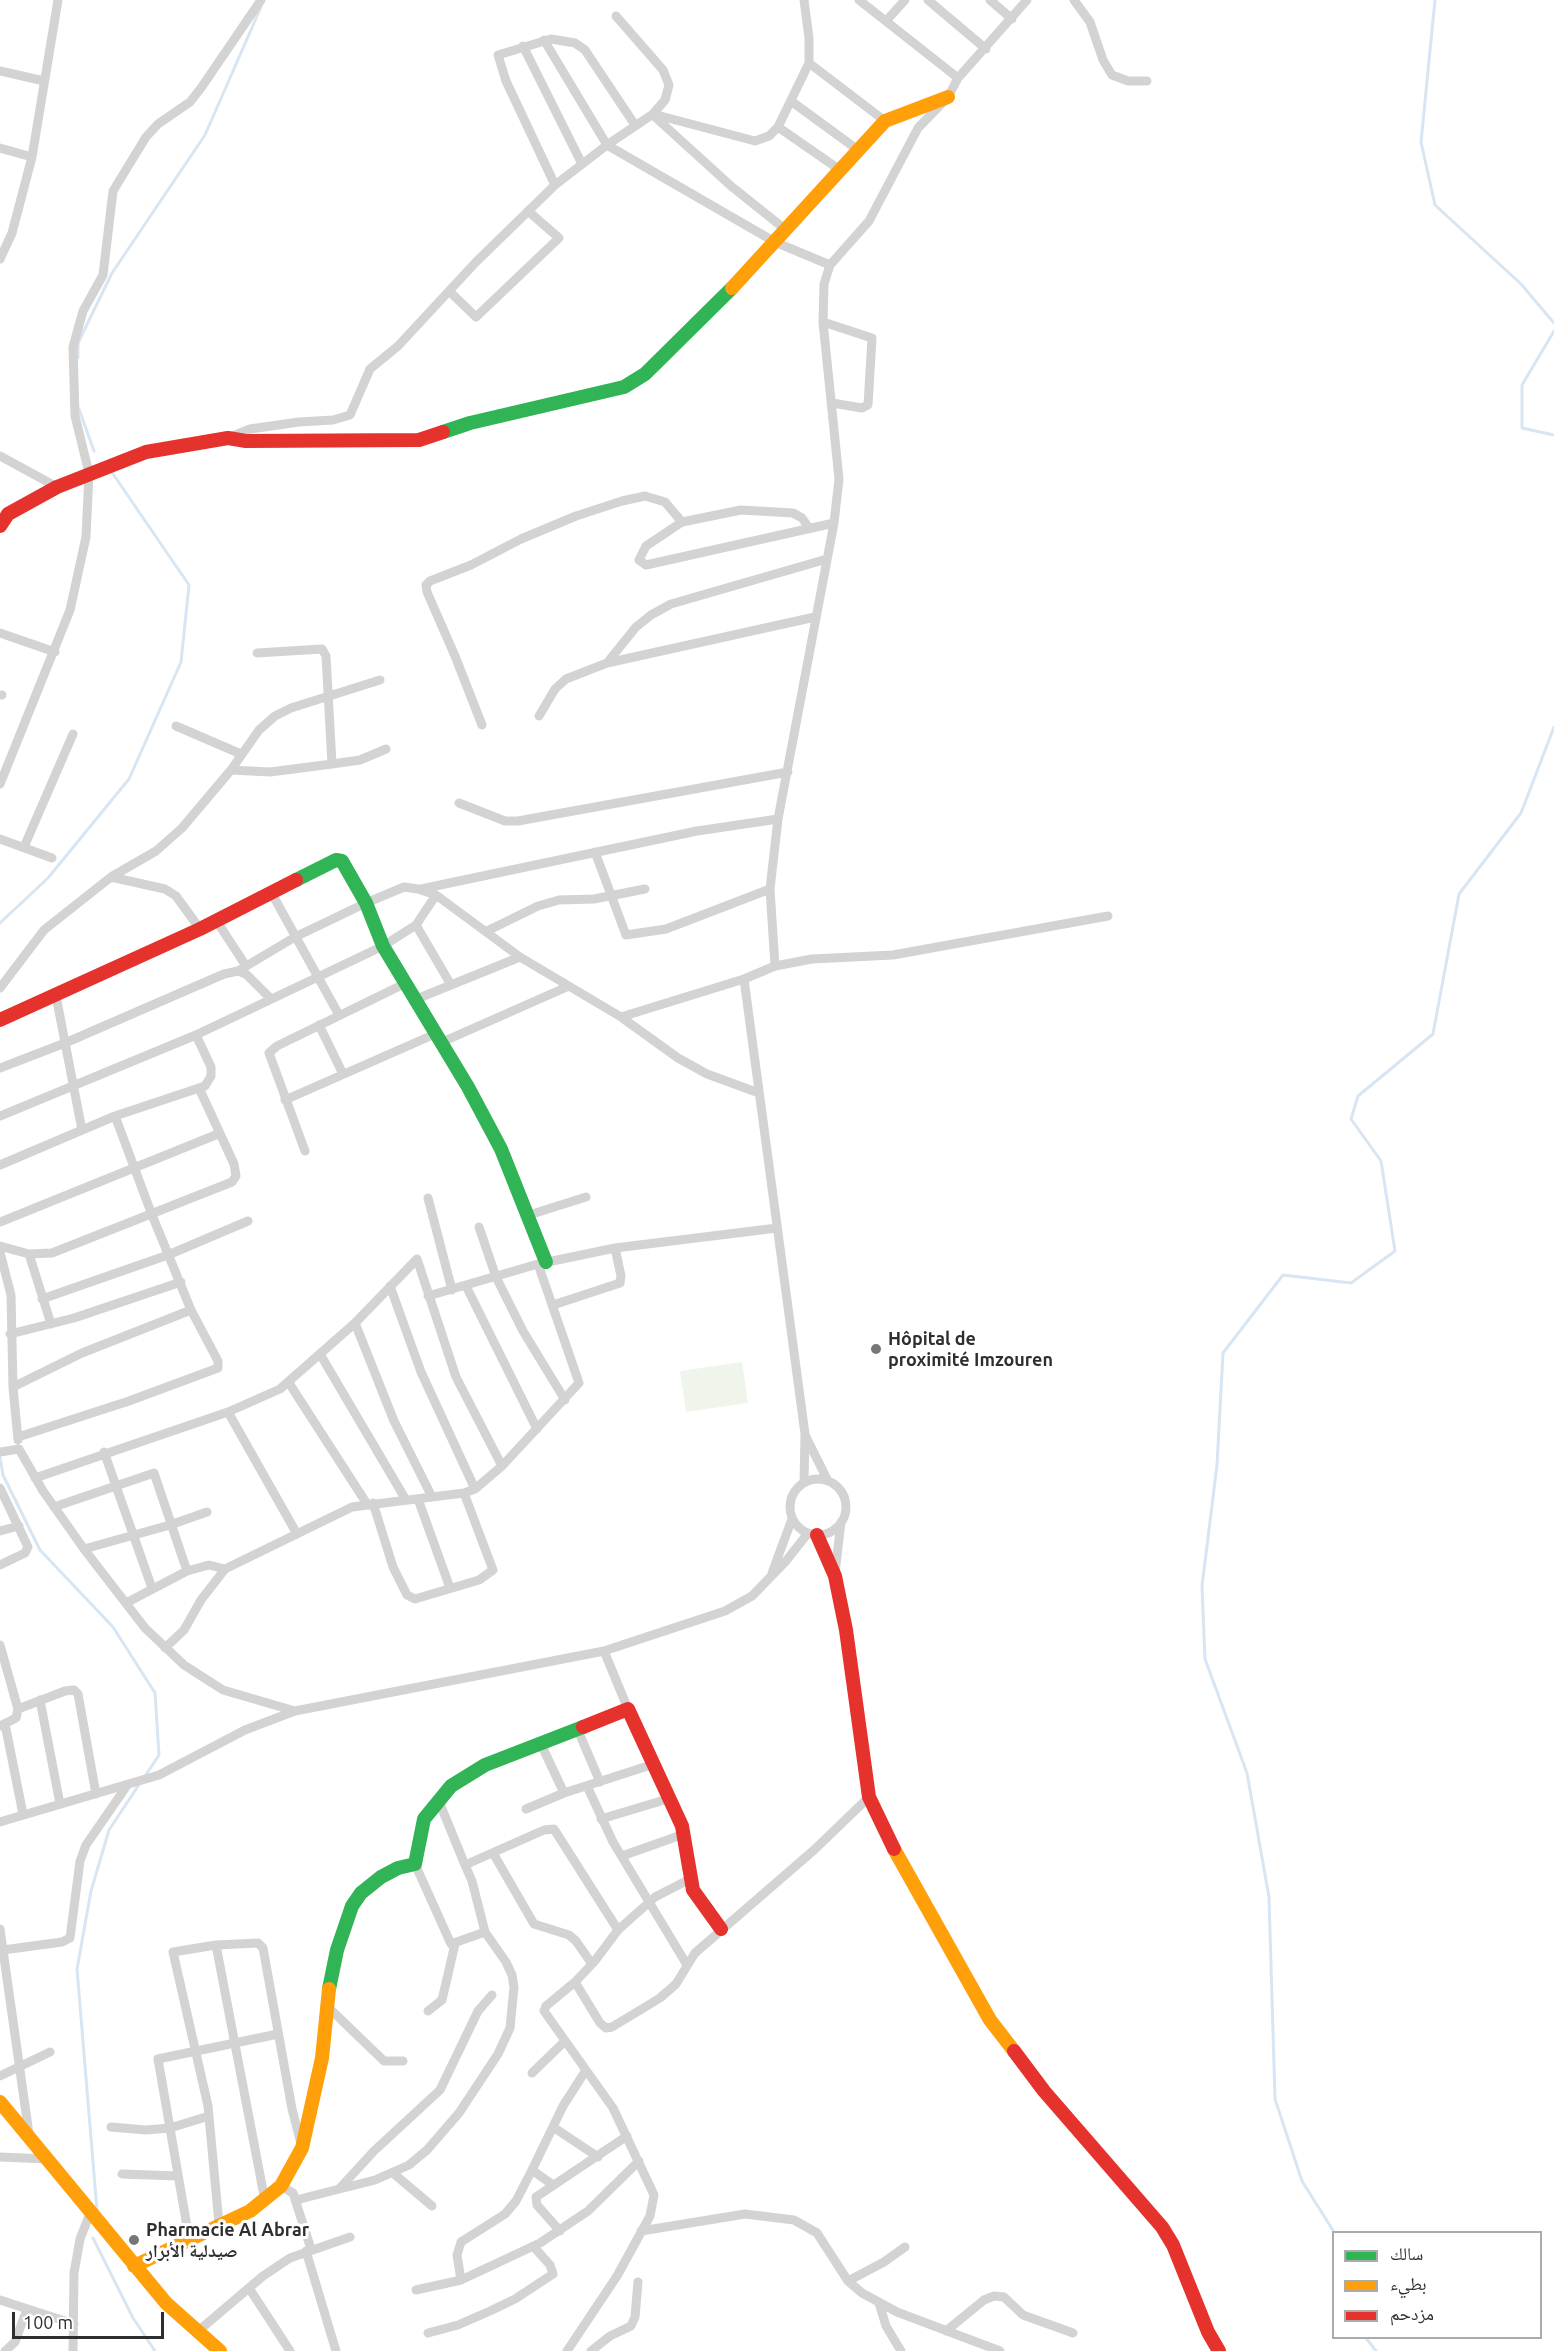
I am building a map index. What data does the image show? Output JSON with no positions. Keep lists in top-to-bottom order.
{
  "places": ["Hôpital de proximité Imzouren", "Pharmacie Al Abrar صيدلية الأبرار"],
  "legend": ["سالك", "بطيء", "مزدحم"],
  "scale_bar": "100 m"
}
